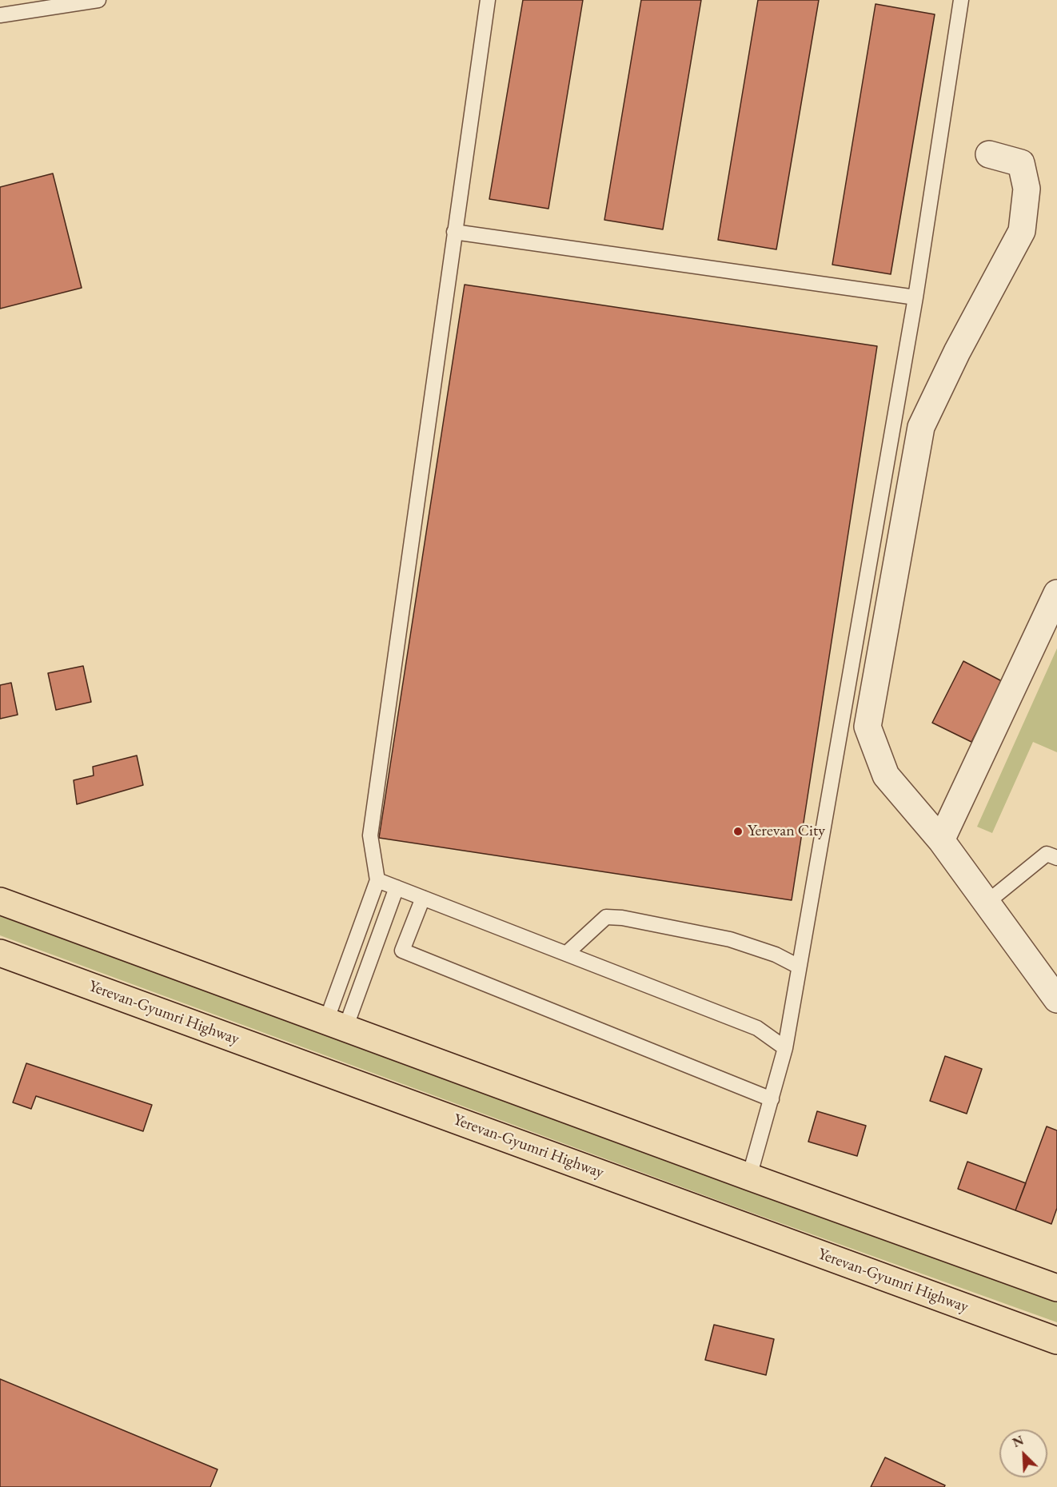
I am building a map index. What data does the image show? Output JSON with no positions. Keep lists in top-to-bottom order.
{
  "streets": {
    "highway": ["Yerevan-Gyumri Highway"]
  },
  "places": ["Yerevan City"],
  "north": "top left"
}
